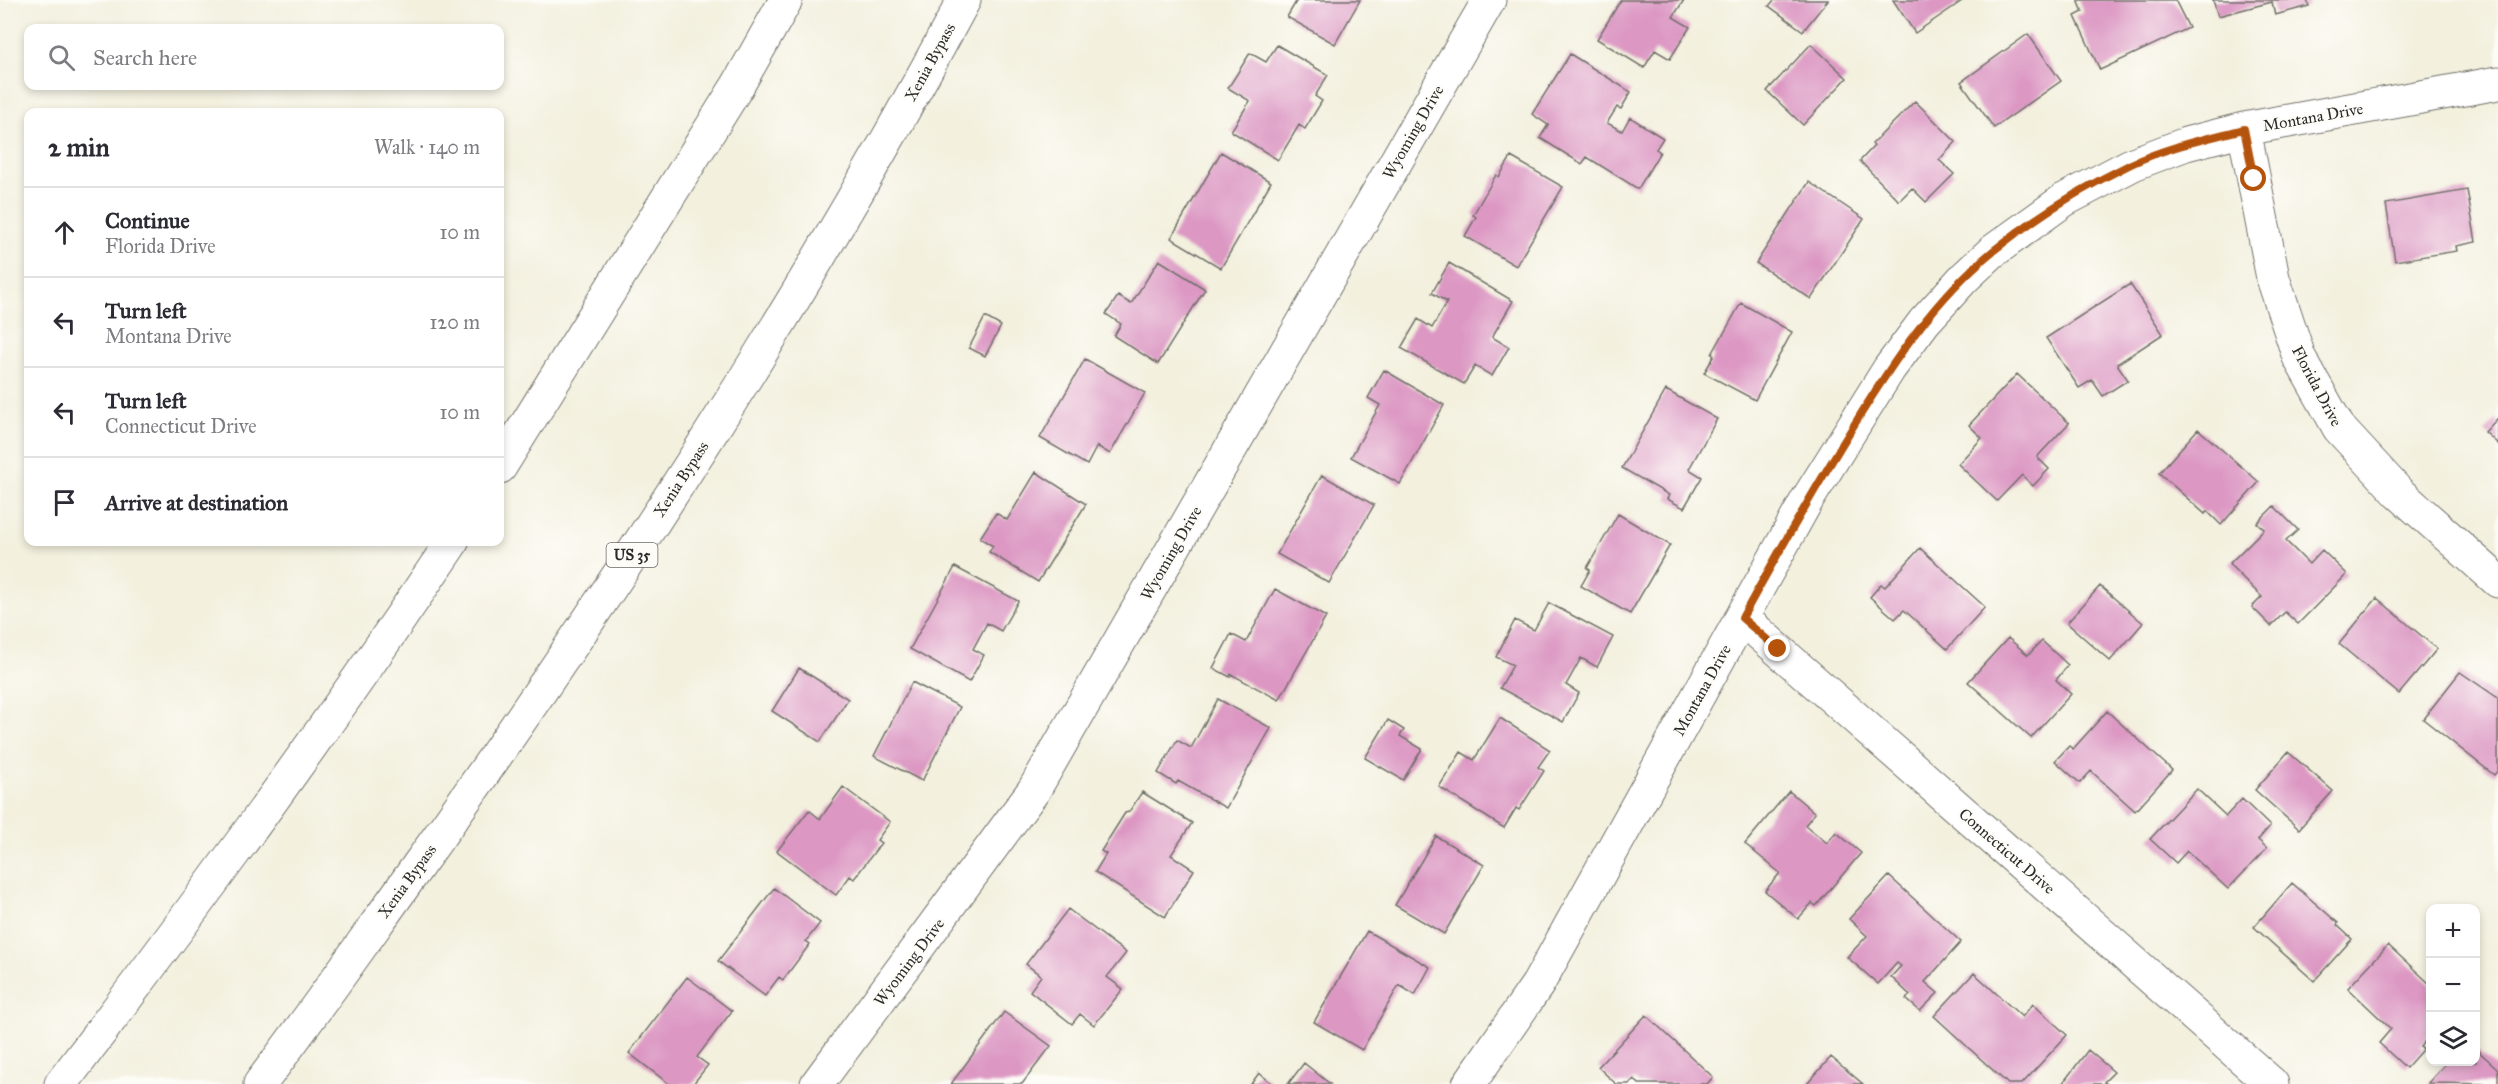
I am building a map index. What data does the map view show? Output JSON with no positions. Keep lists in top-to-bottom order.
{
  "streets": {
    "main road": [
      "Xenia Bypass",
      "Montana Drive",
      "Wyoming Drive",
      "Florida Drive",
      "US 35",
      "Connecticut Drive"
    ]
  },
  "crossings": [
    ["Montana Drive", "Florida Drive"],
    ["Montana Drive", "Connecticut Drive"]
  ],
  "page": {
    "search": "Search here",
    "heading": ["2 min", "Walk · 140 m"],
    "list": [
      ["Continue", "Florida Drive", "10 m"],
      ["Turn left", "Montana Drive", "120 m"],
      ["Turn left", "Connecticut Drive", "10 m"],
      "Arrive at destination"
    ],
    "map_buttons": ["+", "−"]
  }
}
